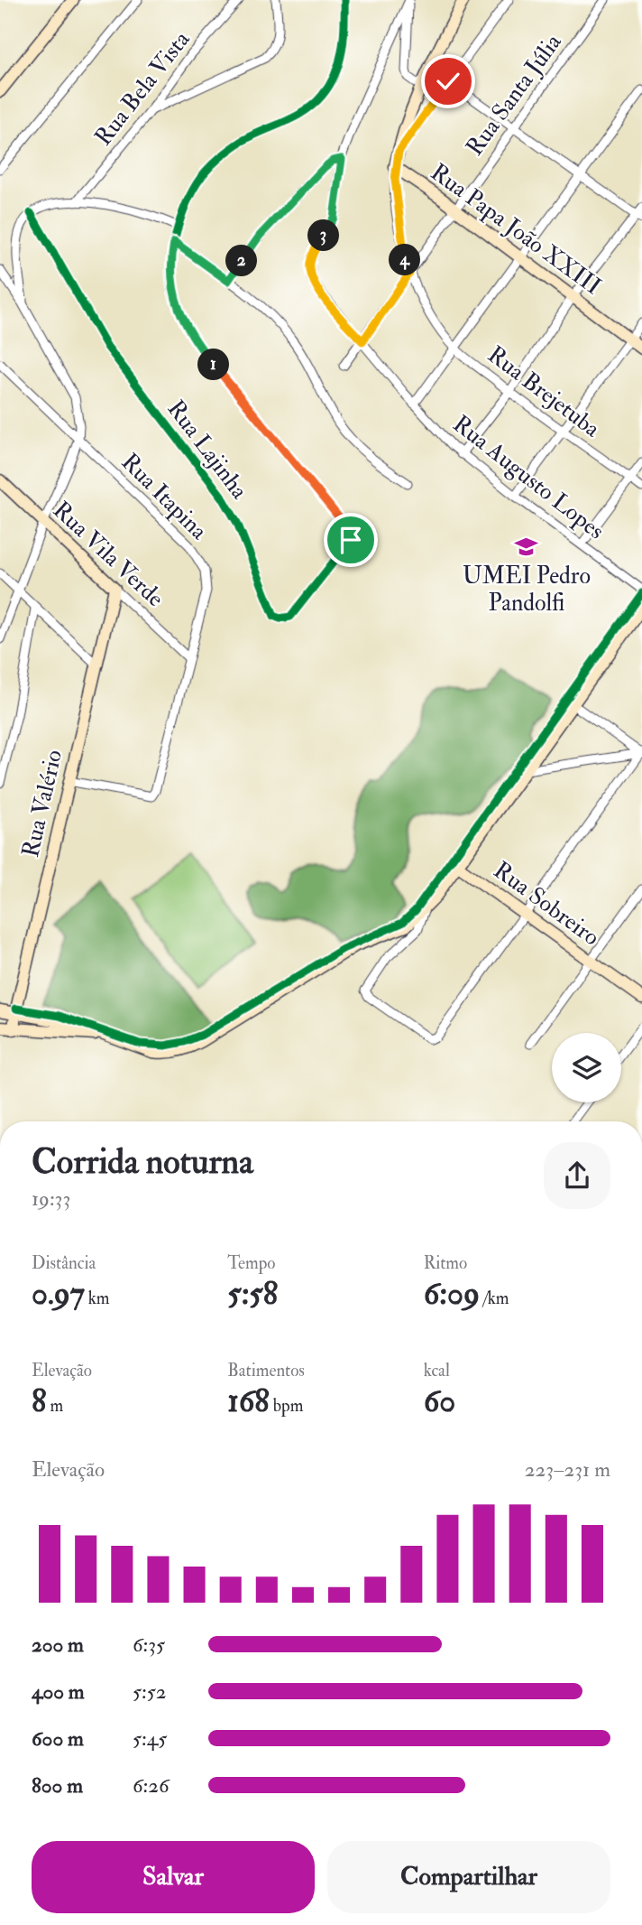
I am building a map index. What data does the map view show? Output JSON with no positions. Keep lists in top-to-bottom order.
{
  "streets": {
    "street": [
      "Rua Bela Vista",
      "Rua Santa Júlia",
      "Rua Papa João XXIII",
      "Rua Brejetuba",
      "Rua Lajinha",
      "Rua Augusto Lopes",
      "Rua Itapina",
      "Rua Vila Verde",
      "Rua Valério",
      "Rua Sobreiro"
    ]
  },
  "crossings": [
    ["Rua Santa Júlia", "Rua Papa João XXIII"],
    ["Rua Santa Júlia", "Rua Brejetuba"],
    ["Rua Santa Júlia", "Rua Augusto Lopes"],
    ["Rua Papa João XXIII", "Rua Brejetuba"],
    ["Rua Itapina", "Rua Vila Verde"],
    ["Rua Itapina", "Rua Valério"],
    ["Rua Vila Verde", "Rua Valério"]
  ],
  "places": {
    "school or university": ["UMEI Pedro Pandolfi"]
  },
  "page": {
    "pins": [
      "3",
      "4",
      "2",
      "1"
    ],
    "heading": ["Corrida noturna", "19:33"],
    "stats": [
      ["Distância", "0.97 km"],
      ["Tempo", "5:58"],
      ["Ritmo", "6:09 /km"],
      ["Elevação", "8 m"],
      ["Batimentos", "168 bpm"],
      ["kcal", "60"]
    ],
    "chart": ["Elevação", "223–231 m"],
    "list": [
      {
        "name": "200 m",
        "note": "6:35"
      },
      {
        "name": "400 m",
        "note": "5:52"
      },
      {
        "name": "600 m",
        "note": "5:45"
      },
      {
        "name": "800 m",
        "note": "6:26"
      }
    ],
    "buttons": ["Salvar", "Compartilhar"]
  }
}
